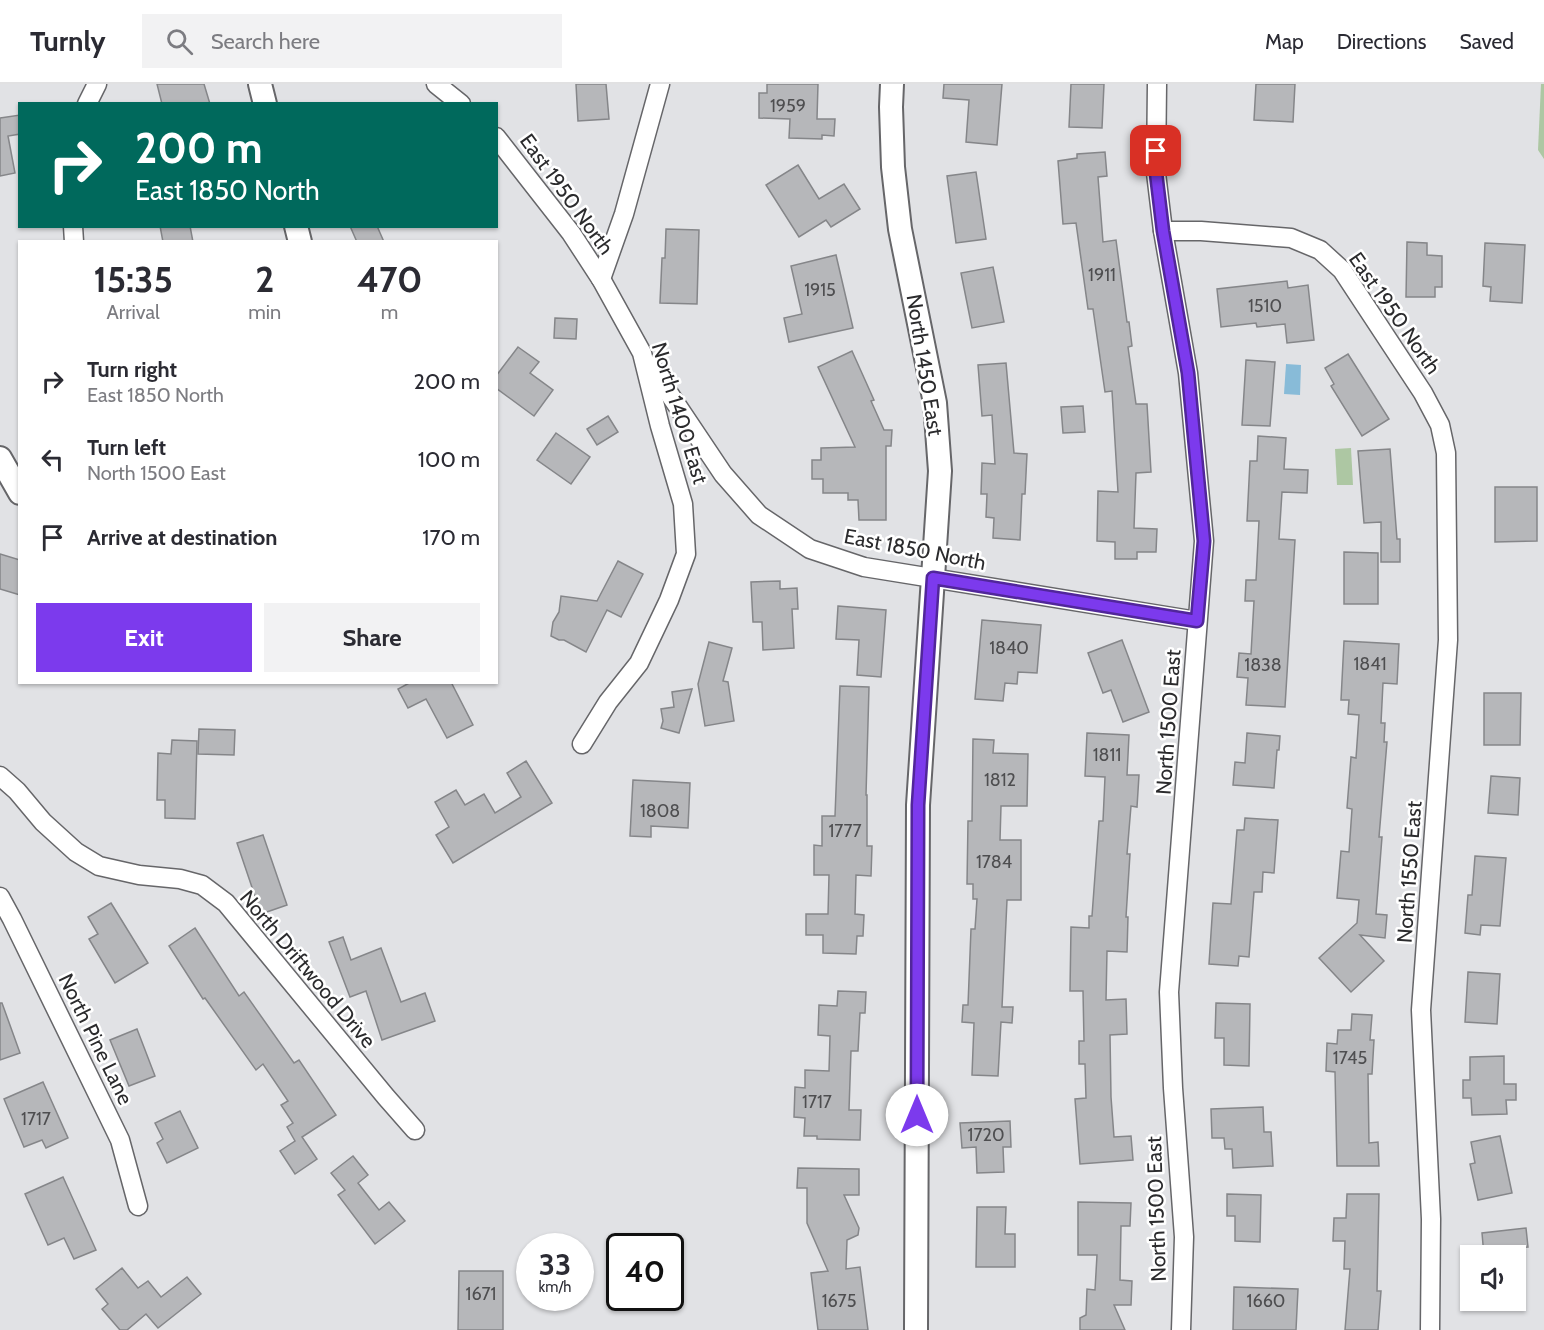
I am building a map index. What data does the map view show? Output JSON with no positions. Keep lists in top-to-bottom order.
{
  "streets": {
    "street": [
      "East 1950 North",
      "North 1450 East",
      "North 1400 East",
      "East 1850 North",
      "North 1500 East",
      "North 1550 East",
      "North Driftwood Drive",
      "North Pine Lane"
    ]
  },
  "crossings": [
    ["East 1950 North", "North 1400 East"],
    ["East 1950 North", "North 1500 East"],
    ["East 1950 North", "North 1550 East"],
    ["North 1450 East", "East 1850 North"],
    ["North 1400 East", "East 1850 North"],
    ["East 1850 North", "North 1500 East"]
  ],
  "house_numbers": [
    "1959",
    "1911",
    "1915",
    "1510",
    "1840",
    "1841",
    "1838",
    "1811",
    "1812",
    "1808",
    "1777",
    "1784",
    "1745",
    "1717",
    "1717",
    "1720",
    "1671",
    "1675",
    "1660"
  ],
  "page": {
    "header": "Turnly",
    "search": "Search here",
    "nav": ["Map", "Directions", "Saved"],
    "turn": ["200 m", "East 1850 North"],
    "eta": [
      "15:35",
      "Arrival",
      "2",
      "min",
      "470",
      "m"
    ],
    "list": [
      {
        "name": "Turn right",
        "note": "East 1850 North",
        "value": "200 m"
      },
      {
        "name": "Turn left",
        "note": "North 1500 East",
        "value": "100 m"
      },
      {
        "name": "Arrive at destination",
        "value": "170 m"
      }
    ],
    "buttons": ["Exit", "Share"],
    "speed": "33 km/h",
    "limit": "40"
  }
}
